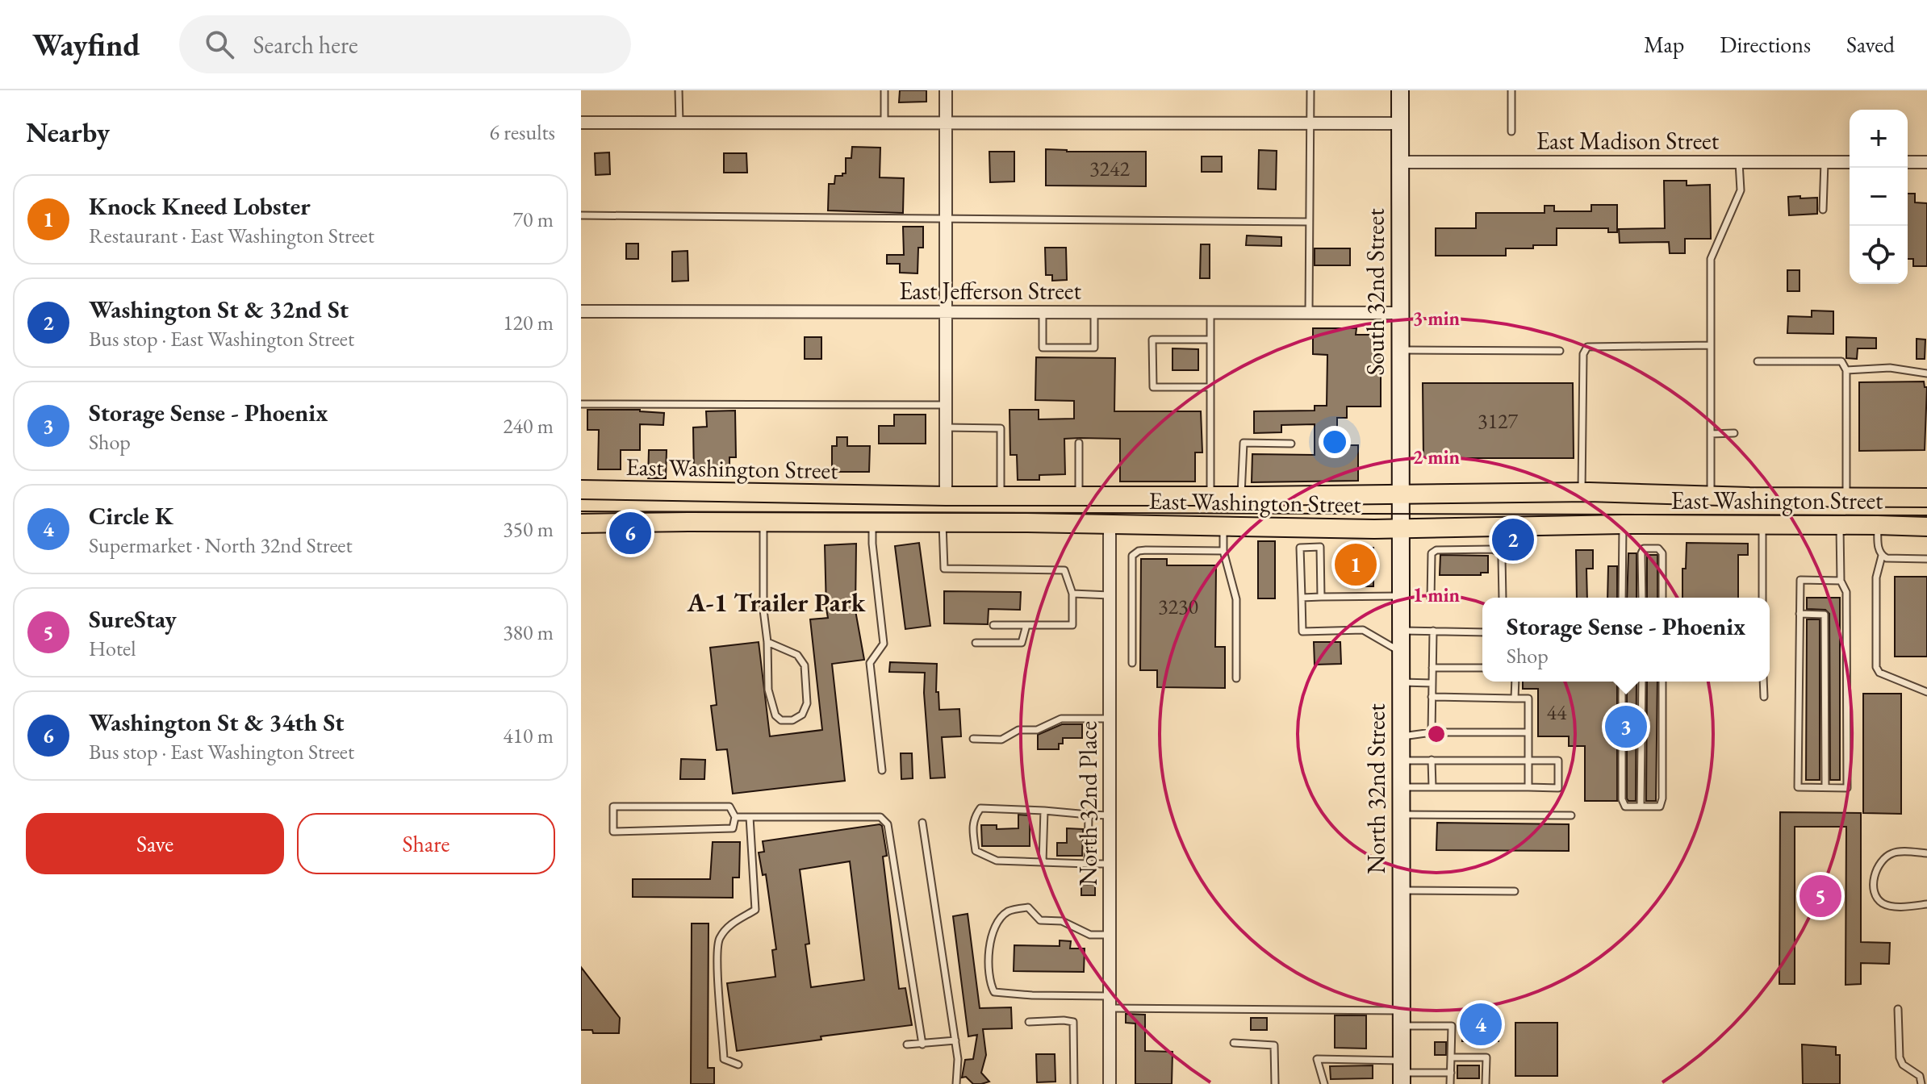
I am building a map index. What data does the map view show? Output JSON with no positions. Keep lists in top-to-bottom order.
{
  "streets": {
    "main road": ["South 32nd Street", "East Washington Street", "North 32nd Street"],
    "street": ["East Madison Street", "East Jefferson Street", "North 32nd Place"]
  },
  "crossings": [
    ["East Madison Street", "South 32nd Street"],
    ["East Jefferson Street", "South 32nd Street"],
    ["South 32nd Street", "East Washington Street"],
    ["South 32nd Street", "North 32nd Street"],
    ["East Washington Street", "North 32nd Street"],
    ["East Washington Street", "North 32nd Place"]
  ],
  "districts": ["A-1 Trailer Park"],
  "house_numbers": [
    "3242",
    "3127",
    "3230",
    "44"
  ],
  "page": {
    "header": "Wayfind",
    "search": "Search here",
    "nav": ["Map", "Directions", "Saved"],
    "heading": ["Nearby", "6 results"],
    "map_buttons": ["+", "−"],
    "list": [
      {
        "mark": "1",
        "name": "Knock Kneed Lobster",
        "note": "Restaurant · East Washington Street",
        "value": "70 m"
      },
      {
        "mark": "2",
        "name": "Washington St & 32nd St",
        "note": "Bus stop · East Washington Street",
        "value": "120 m"
      },
      {
        "mark": "3",
        "name": "Storage Sense - Phoenix",
        "note": "Shop",
        "value": "240 m"
      },
      {
        "mark": "4",
        "name": "Circle K",
        "note": "Supermarket · North 32nd Street",
        "value": "350 m"
      },
      {
        "mark": "5",
        "name": "SureStay",
        "note": "Hotel",
        "value": "380 m"
      },
      {
        "mark": "6",
        "name": "Washington St & 34th St",
        "note": "Bus stop · East Washington Street",
        "value": "410 m"
      }
    ],
    "pins": [
      "6",
      "2",
      "1",
      "3",
      "5",
      "4"
    ],
    "popup": ["Storage Sense - Phoenix", "Shop"],
    "buttons": ["Save", "Share"]
  },
  "rings": ["3 min", "2 min", "1 min"]
}
